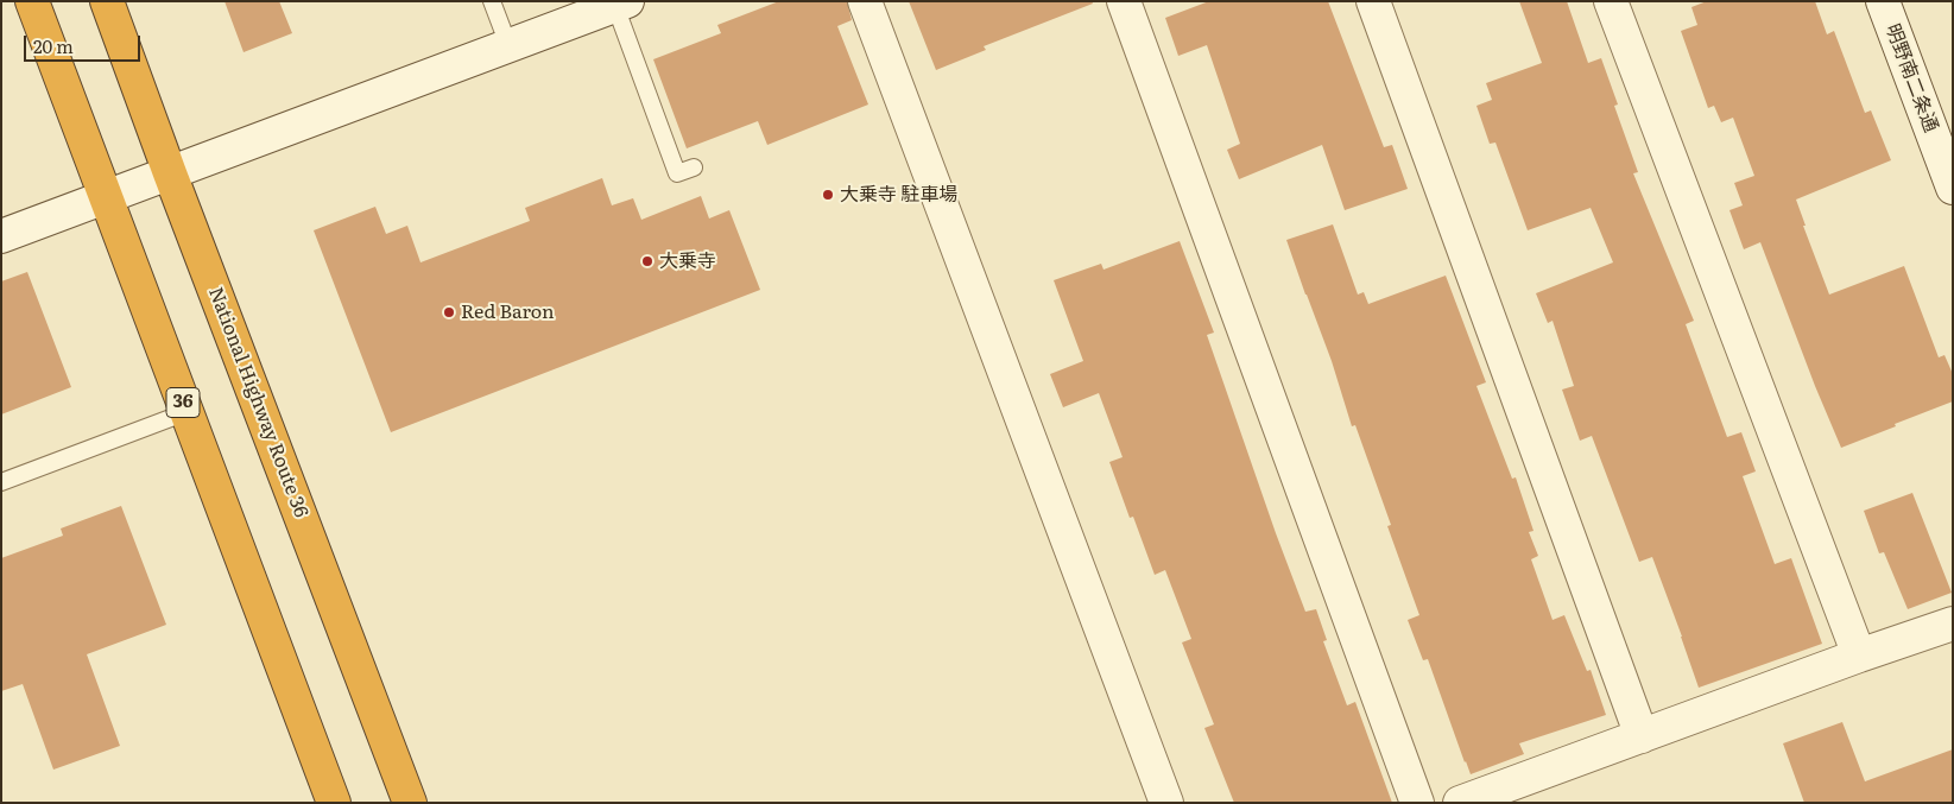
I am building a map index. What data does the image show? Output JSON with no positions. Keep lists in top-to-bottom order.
{
  "streets": {
    "highway": ["36", "National Highway Route 36"],
    "street": ["明野南二条通"]
  },
  "places": ["大乗寺 駐車場", "大乗寺", "Red Baron"],
  "scale_bar": "20 m"
}
